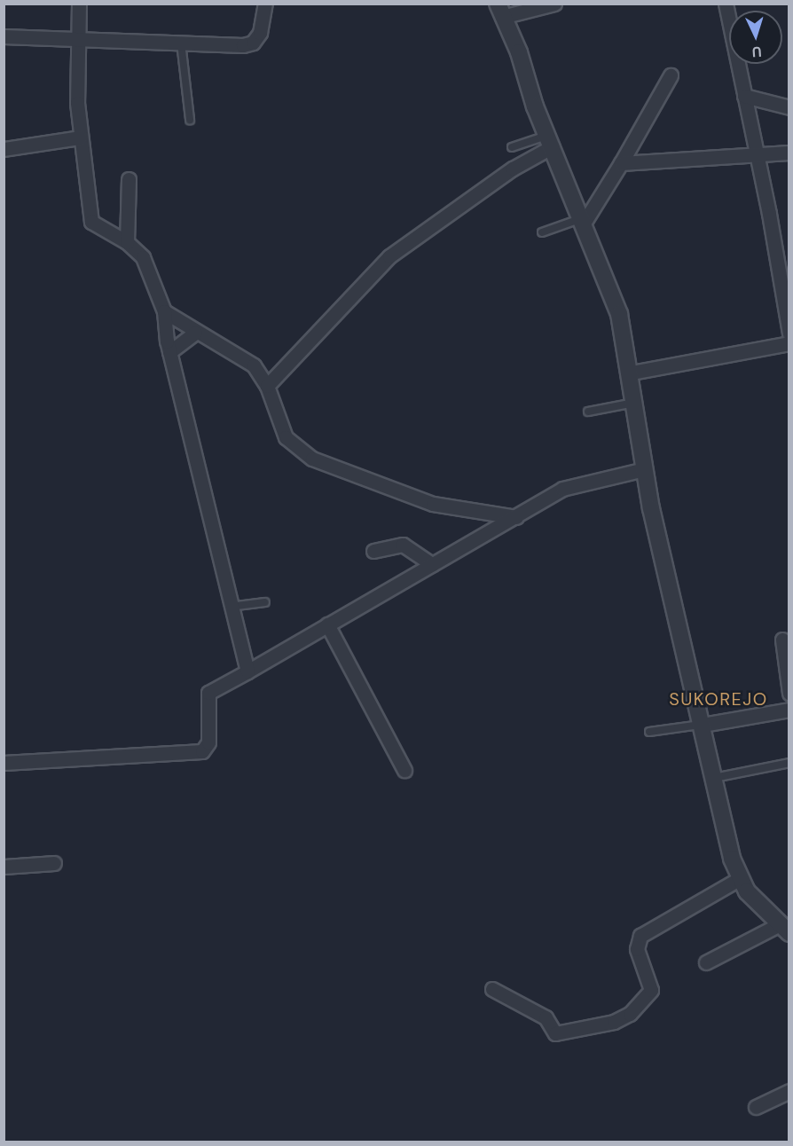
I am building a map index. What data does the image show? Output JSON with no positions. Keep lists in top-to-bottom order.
{
  "districts": ["SUKOREJO"],
  "north": "bottom"
}
